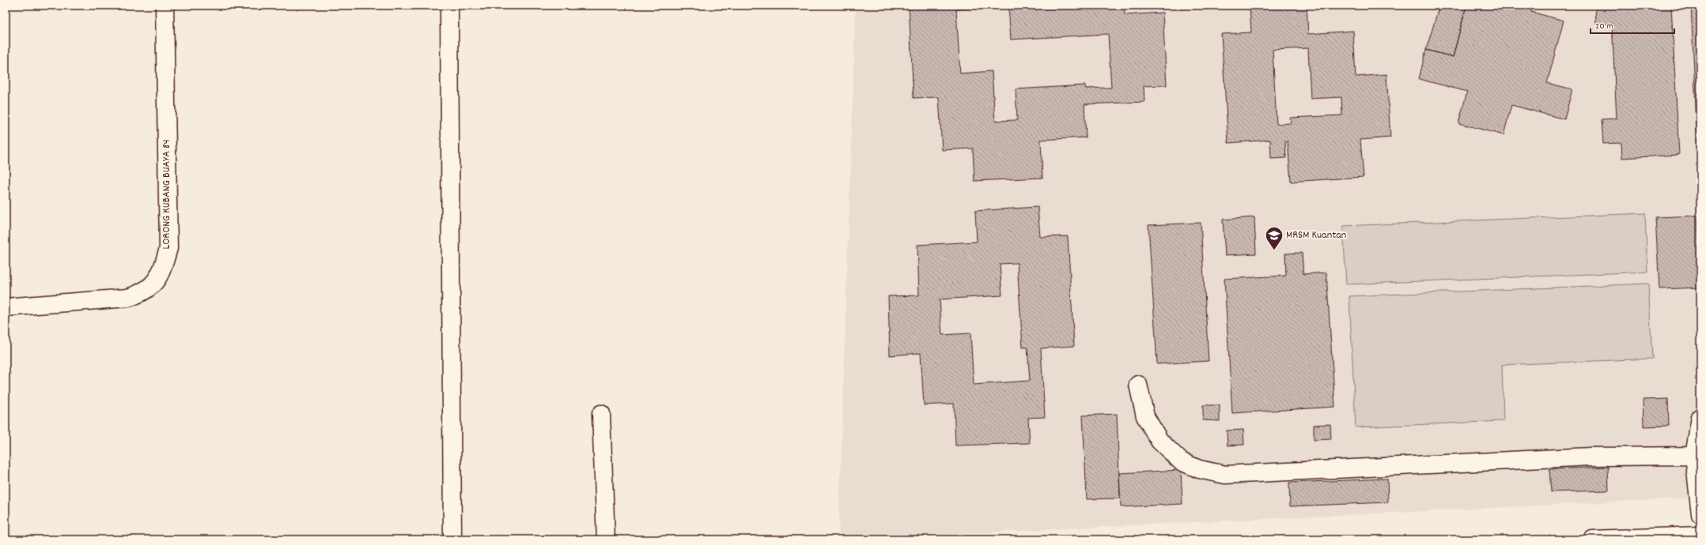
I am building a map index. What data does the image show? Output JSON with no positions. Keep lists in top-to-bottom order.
{
  "streets": {
    "street": ["LORONG KUBANG BUAYA 84"]
  },
  "places": {
    "school or university": ["MRSM Kuantan"]
  },
  "scale_bar": "20 m"
}
